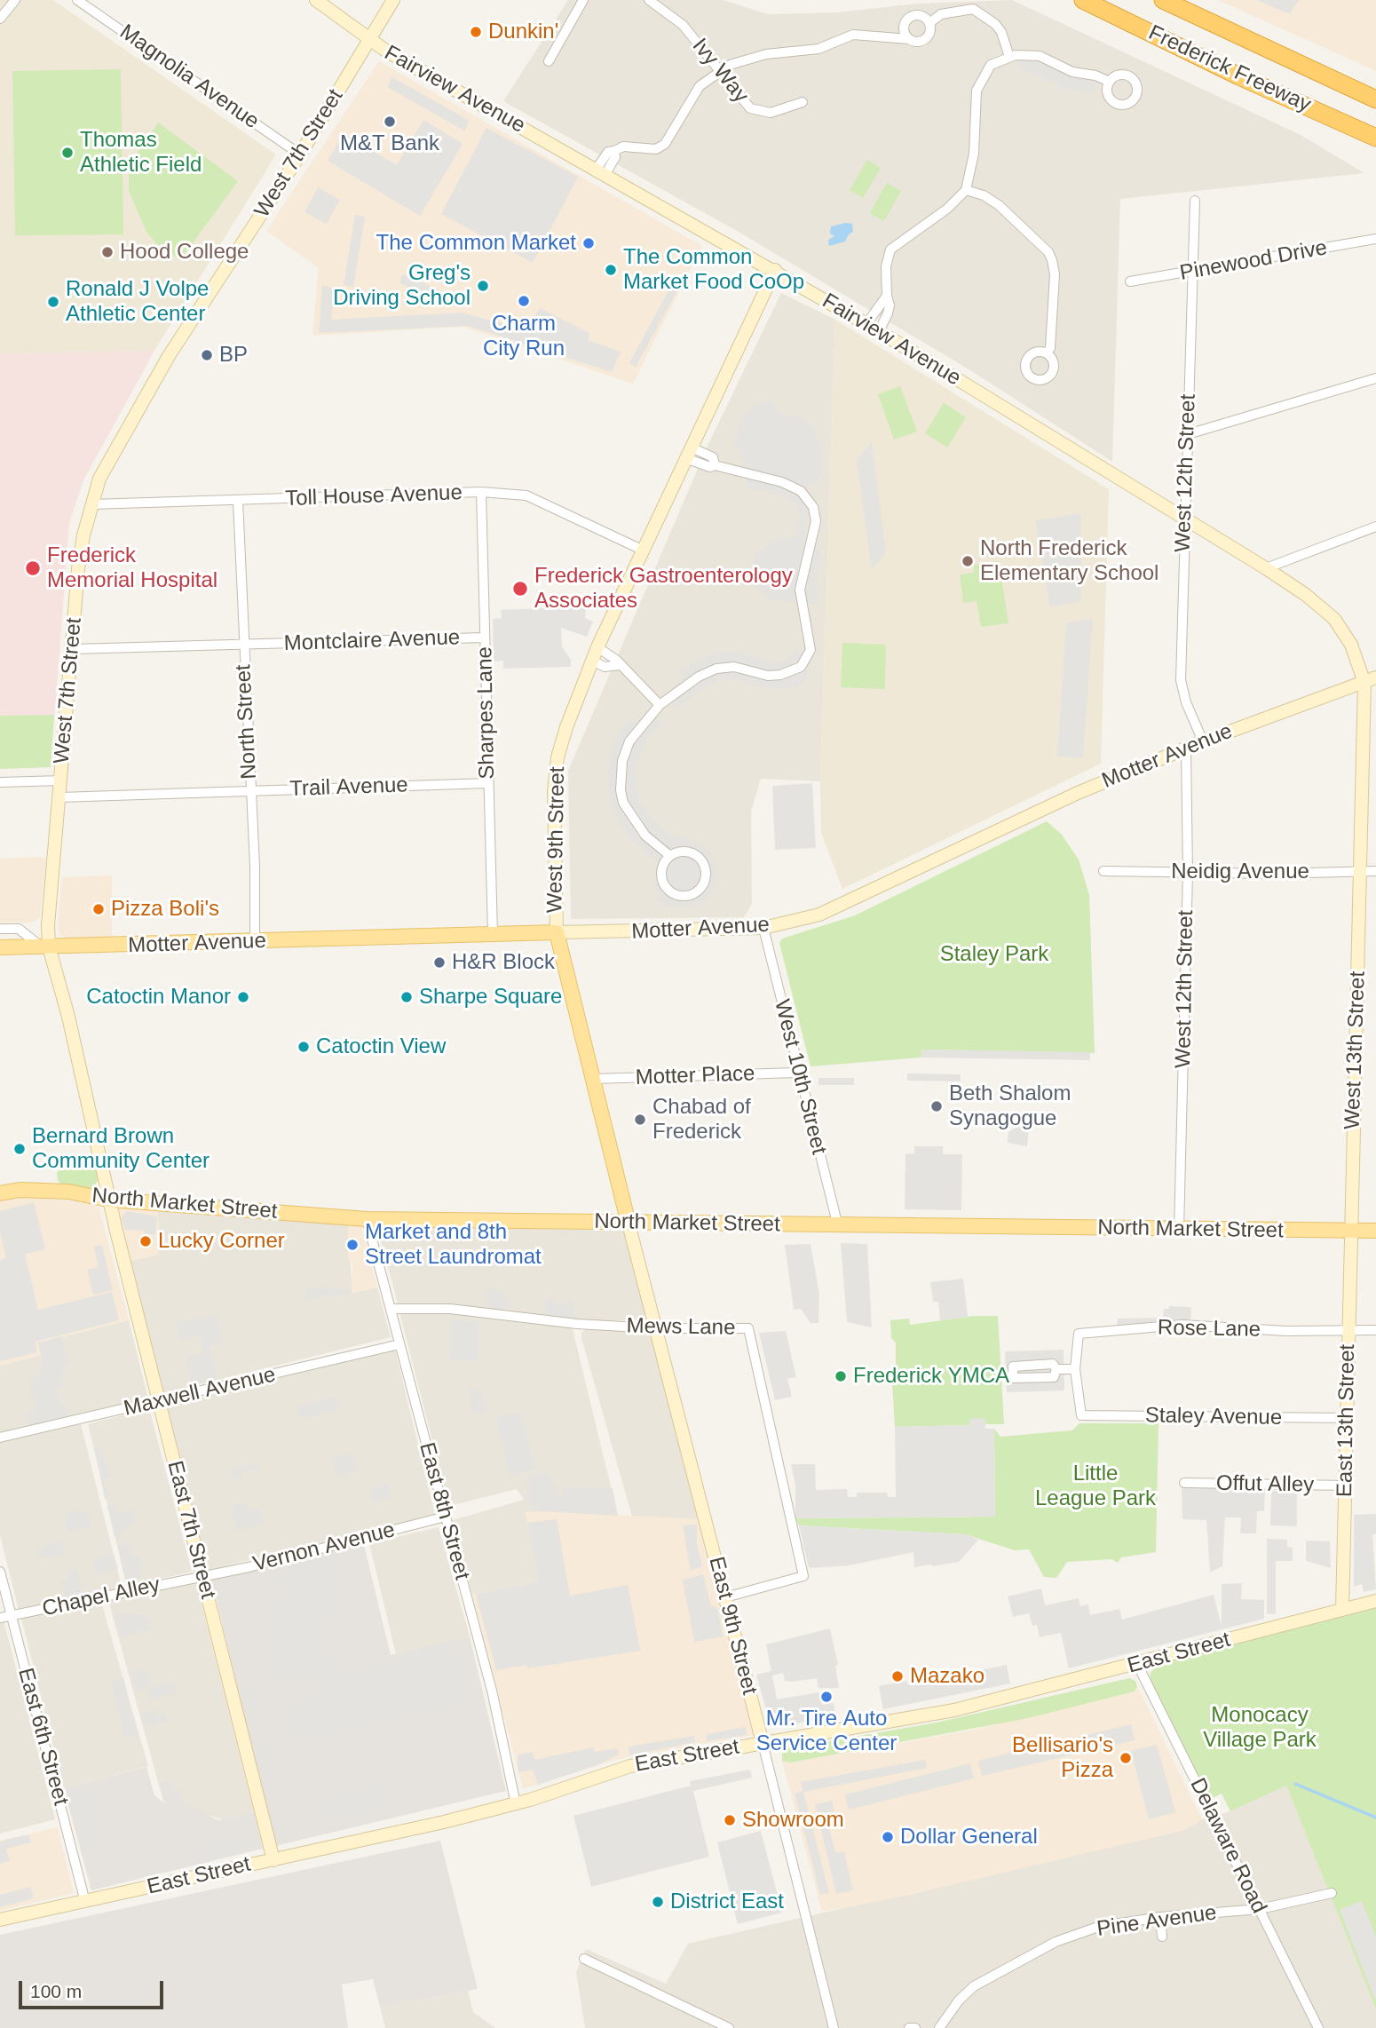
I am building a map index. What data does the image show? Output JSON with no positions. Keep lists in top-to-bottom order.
{
  "streets": {
    "highway": ["Frederick Freeway"],
    "main road": [
      "Fairview Avenue",
      "West 7th Street",
      "Motter Avenue",
      "West 9th Street",
      "West 13th Street",
      "North Market Street",
      "East 13th Street",
      "East 7th Street",
      "East 9th Street",
      "East Street"
    ],
    "street": [
      "Ivy Way",
      "Magnolia Avenue",
      "Pinewood Drive",
      "West 12th Street",
      "Toll House Avenue",
      "Montclaire Avenue",
      "Sharpes Lane",
      "North Street",
      "Trail Avenue",
      "Neidig Avenue",
      "Motter Place",
      "West 10th Street",
      "Mews Lane",
      "Rose Lane",
      "Maxwell Avenue",
      "Staley Avenue",
      "Offut Alley",
      "East 8th Street",
      "Vernon Avenue",
      "Chapel Alley",
      "East 6th Street",
      "Delaware Road",
      "Pine Avenue"
    ]
  },
  "crossings": [
    ["Magnolia Avenue", "West 7th Street"],
    ["Fairview Avenue", "West 7th Street"],
    ["Fairview Avenue", "West 12th Street"],
    ["Fairview Avenue", "Motter Avenue"],
    ["Fairview Avenue", "West 9th Street"],
    ["Fairview Avenue", "West 13th Street"],
    ["West 7th Street", "Toll House Avenue"],
    ["West 7th Street", "Montclaire Avenue"],
    ["West 7th Street", "Motter Avenue"],
    ["West 7th Street", "Trail Avenue"],
    ["West 7th Street", "North Market Street"],
    ["West 7th Street", "East 7th Street"],
    ["Pinewood Drive", "West 12th Street"],
    ["West 12th Street", "Motter Avenue"],
    ["West 12th Street", "Neidig Avenue"],
    ["West 12th Street", "North Market Street"],
    ["Toll House Avenue", "Sharpes Lane"],
    ["Toll House Avenue", "North Street"],
    ["Toll House Avenue", "West 9th Street"],
    ["Montclaire Avenue", "Sharpes Lane"],
    ["Montclaire Avenue", "North Street"],
    ["Sharpes Lane", "Motter Avenue"],
    ["Sharpes Lane", "Trail Avenue"],
    ["North Street", "Motter Avenue"],
    ["North Street", "Trail Avenue"],
    ["Motter Avenue", "West 9th Street"],
    ["Motter Avenue", "West 13th Street"],
    ["Motter Avenue", "West 10th Street"],
    ["West 9th Street", "Motter Place"],
    ["West 9th Street", "North Market Street"],
    ["West 9th Street", "East 9th Street"],
    ["Neidig Avenue", "West 13th Street"],
    ["West 13th Street", "North Market Street"],
    ["West 13th Street", "East 13th Street"],
    ["Motter Place", "West 10th Street"],
    ["West 10th Street", "North Market Street"],
    ["North Market Street", "East 13th Street"],
    ["North Market Street", "East 8th Street"],
    ["North Market Street", "East 7th Street"],
    ["North Market Street", "East 9th Street"],
    ["Mews Lane", "East 8th Street"],
    ["Mews Lane", "East 9th Street"],
    ["Rose Lane", "Staley Avenue"],
    ["Rose Lane", "East 13th Street"],
    ["Maxwell Avenue", "East 8th Street"],
    ["Maxwell Avenue", "East 7th Street"],
    ["Staley Avenue", "East 13th Street"],
    ["East 13th Street", "Offut Alley"],
    ["East 13th Street", "East Street"],
    ["East 8th Street", "Vernon Avenue"],
    ["East 8th Street", "East Street"],
    ["East 7th Street", "Vernon Avenue"],
    ["East 7th Street", "Chapel Alley"],
    ["East 7th Street", "East Street"],
    ["Vernon Avenue", "Chapel Alley"],
    ["Chapel Alley", "East 6th Street"],
    ["East 9th Street", "East Street"],
    ["East Street", "East 6th Street"],
    ["East Street", "Delaware Road"],
    ["Delaware Road", "Pine Avenue"]
  ],
  "parks": ["Staley Park", "Little League Park", "Monocacy Village Park"],
  "places": [
    "Dunkin'",
    "M&T Bank",
    "Thomas Athletic Field",
    "The Common Market",
    "Hood College",
    "The Common Market Food CoOp",
    "Greg's Driving School",
    "Charm City Run",
    "Ronald J Volpe Athletic Center",
    "BP",
    "North Frederick Elementary School",
    "Frederick Memorial Hospital",
    "Frederick Gastroenterology Associates",
    "Pizza Boli's",
    "H&R Block",
    "Catoctin Manor",
    "Sharpe Square",
    "Catoctin View",
    "Beth Shalom Synagogue",
    "Chabad of Frederick",
    "Bernard Brown Community Center",
    "Lucky Corner",
    "Market and 8th Street Laundromat",
    "Frederick YMCA",
    "Mazako",
    "Mr. Tire Auto Service Center",
    "Bellisario's Pizza",
    "Showroom",
    "Dollar General",
    "District East"
  ],
  "scale_bar": "100 m"
}
